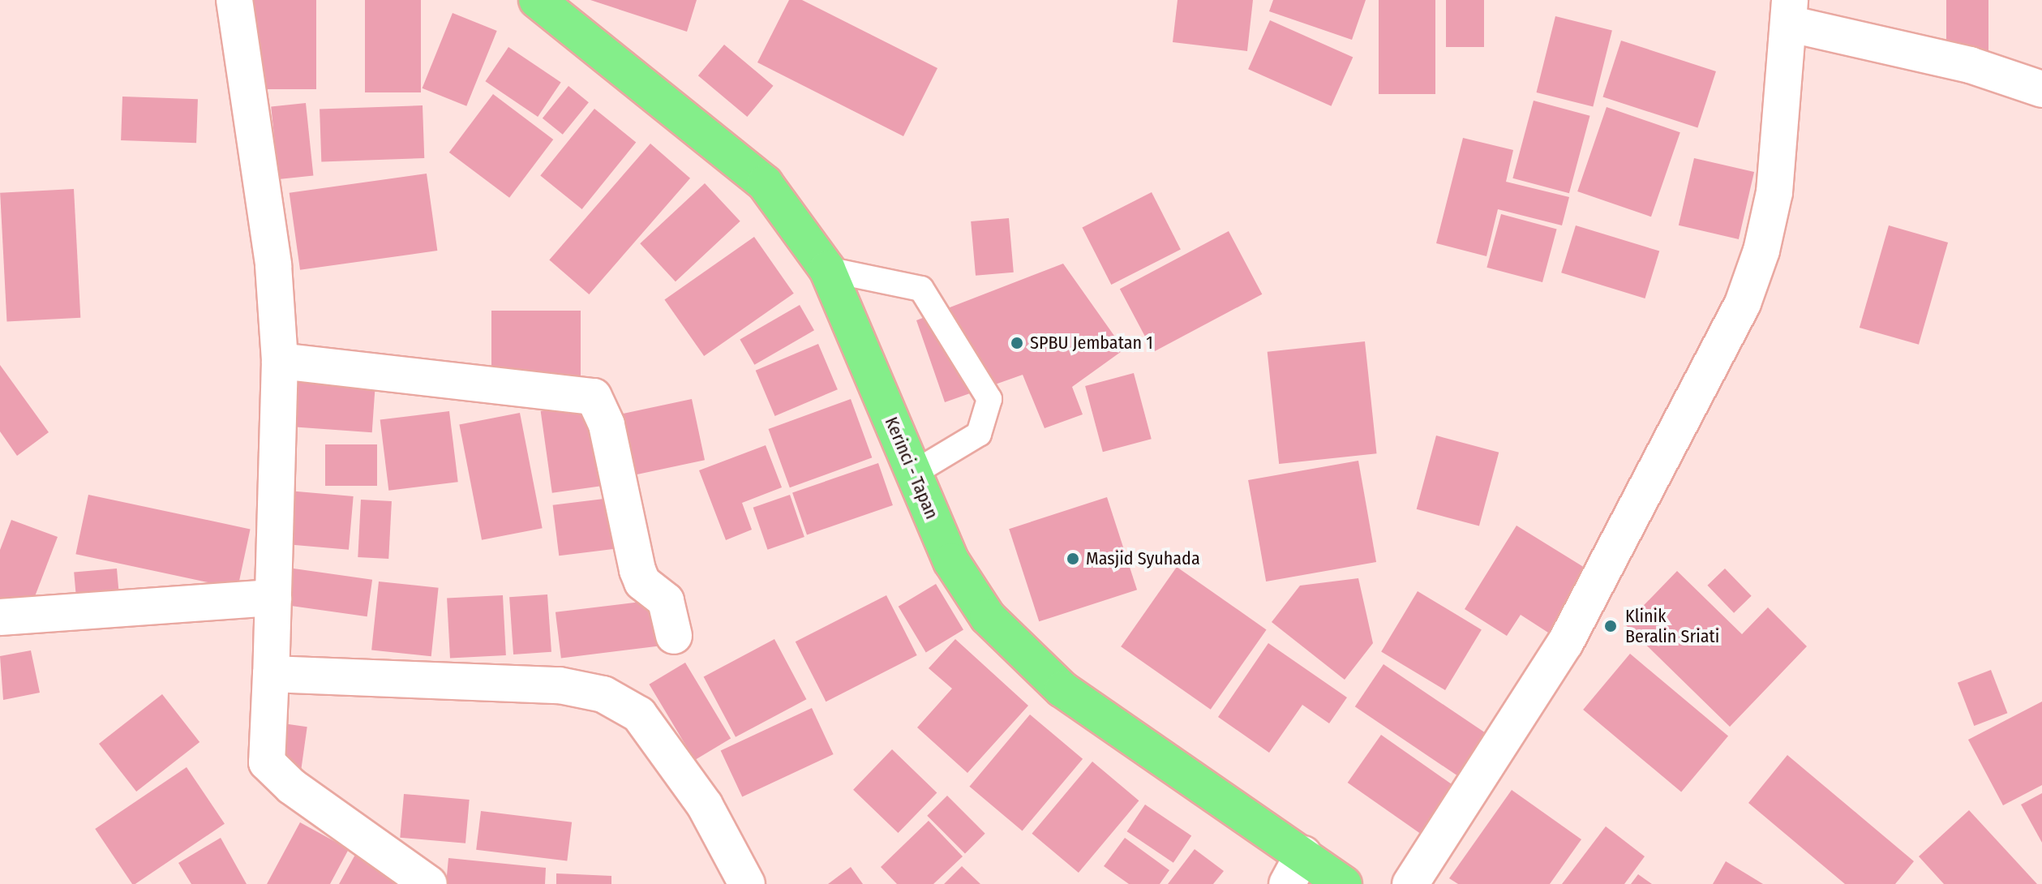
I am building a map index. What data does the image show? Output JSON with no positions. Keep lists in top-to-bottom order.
{
  "streets": {
    "highway": ["Kerinci - Tapan"]
  },
  "places": ["SPBU Jembatan 1", "Masjid Syuhada", "Klinik Beralin Sriati"]
}
